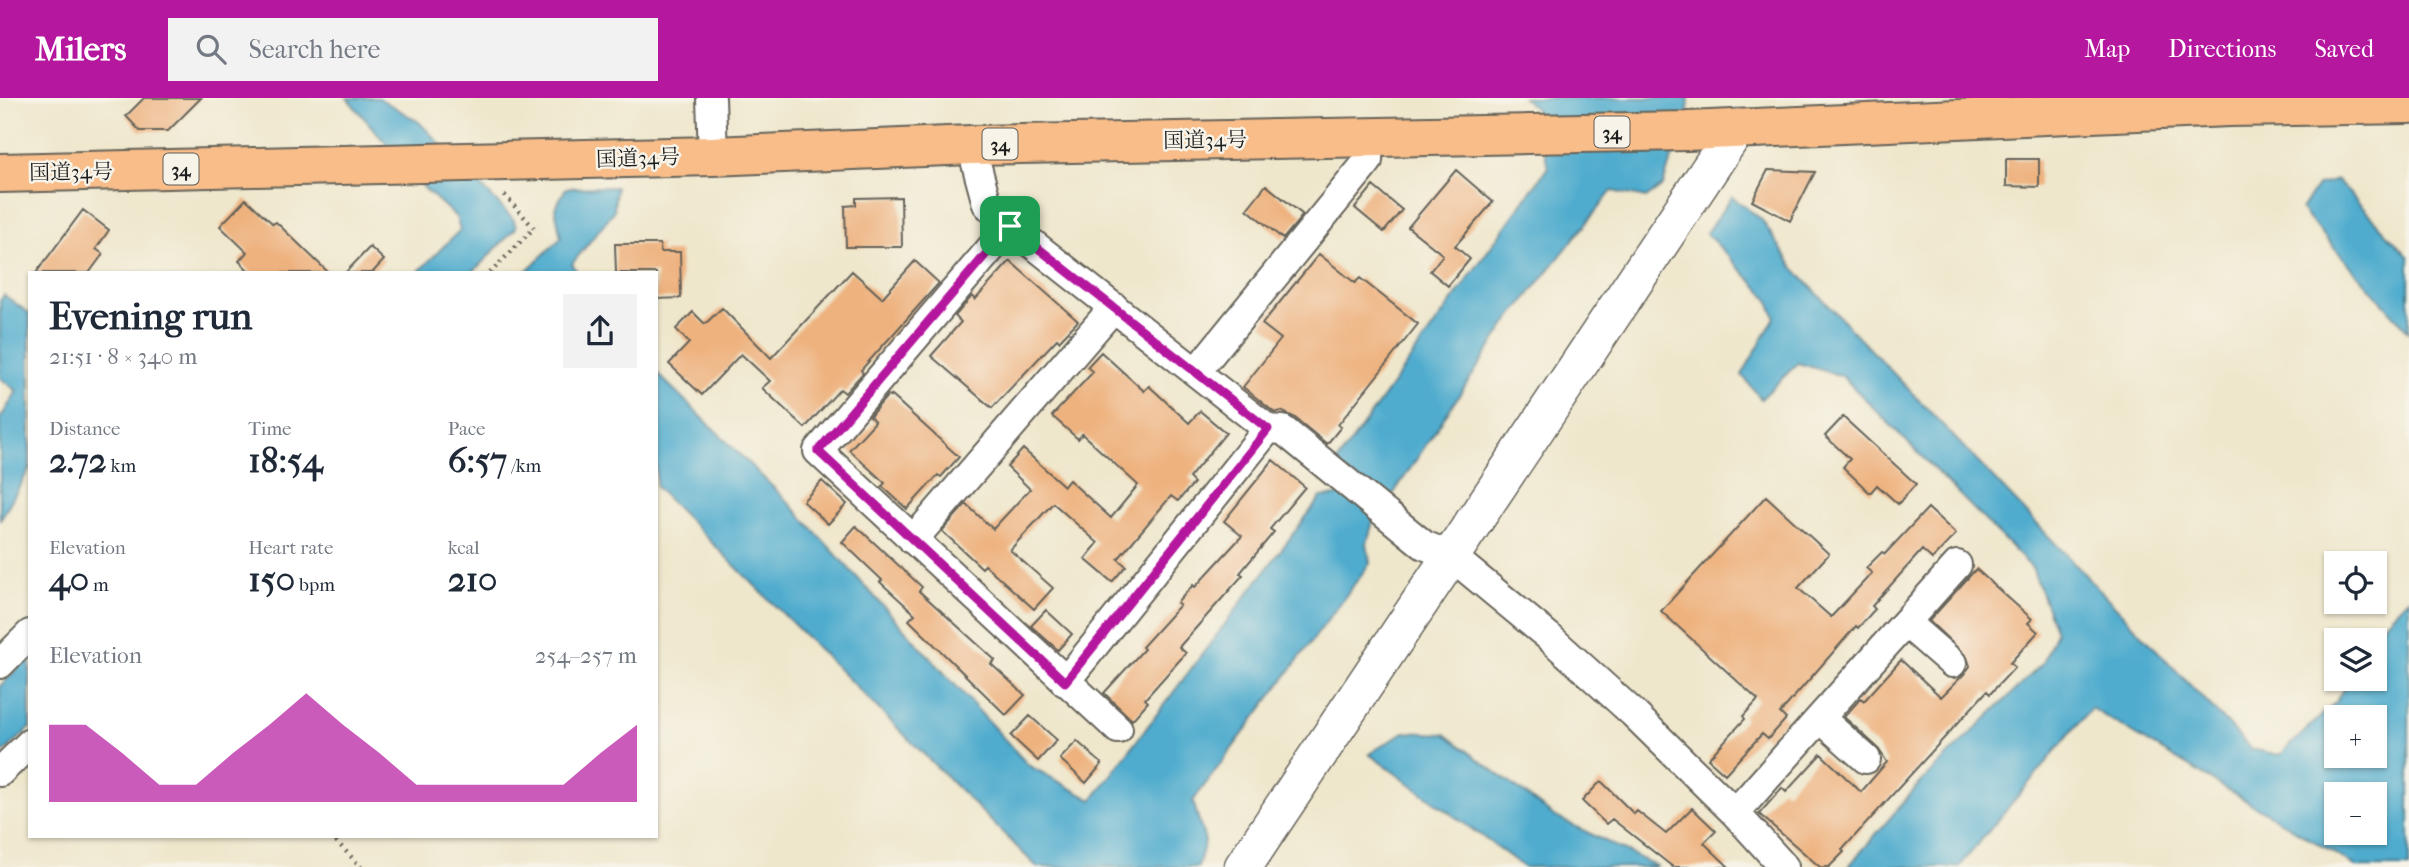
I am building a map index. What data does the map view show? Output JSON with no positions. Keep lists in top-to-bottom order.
{
  "streets": {
    "highway": ["34", "国道34号"]
  },
  "page": {
    "header": "Milers",
    "search": "Search here",
    "nav": ["Map", "Directions", "Saved"],
    "heading": ["Evening run", "21:51 · 8 × 340 m"],
    "stats": [
      ["Distance", "2.72 km"],
      ["Time", "18:54"],
      ["Pace", "6:57 /km"],
      ["Elevation", "40 m"],
      ["Heart rate", "150 bpm"],
      ["kcal", "210"]
    ],
    "map_buttons": ["+", "−"],
    "chart": ["Elevation", "254–257 m"]
  }
}
